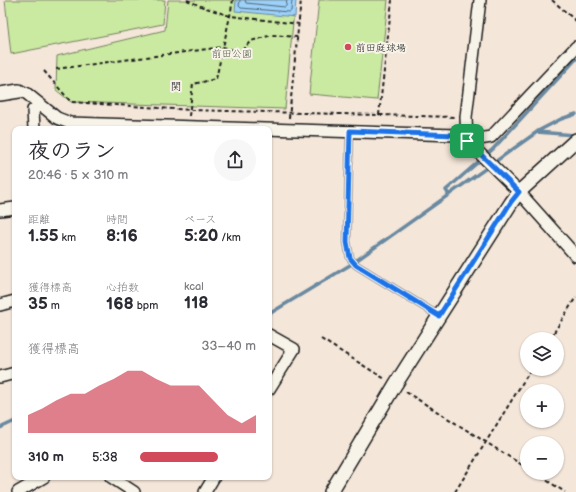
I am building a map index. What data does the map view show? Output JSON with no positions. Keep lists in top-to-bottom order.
{
  "districts": ["関"],
  "parks": ["前田公園"],
  "places": ["前田庭球場"],
  "page": {
    "heading": ["夜のラン", "20:46 · 5 × 310 m"],
    "stats": [
      ["距離", "1.55 km"],
      ["時間", "8:16"],
      ["ペース", "5:20 /km"],
      ["獲得標高", "35 m"],
      ["心拍数", "168 bpm"],
      ["kcal", "118"]
    ],
    "chart": ["獲得標高", "33–40 m"],
    "map_buttons": ["+", "−"],
    "list": [
      {
        "name": "310 m",
        "note": "5:38"
      }
    ]
  }
}
